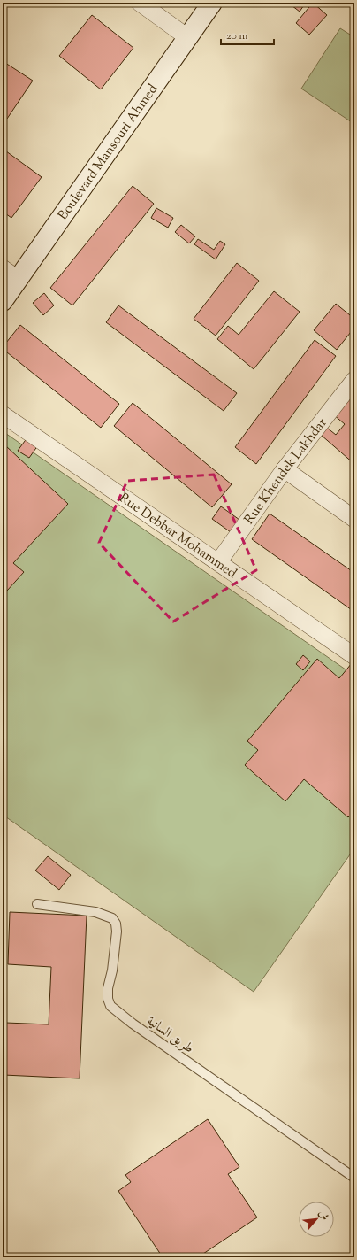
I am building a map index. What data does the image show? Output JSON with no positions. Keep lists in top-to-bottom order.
{
  "streets": {
    "main road": ["Boulevard Mansouri Ahmed"],
    "street": ["Rue Khendek Lakhdar", "Rue Debbar Mohammed"],
    "lane": ["طريق السانية"]
  },
  "crossings": [
    ["Rue Khendek Lakhdar", "Rue Debbar Mohammed"]
  ],
  "scale_bar": "20 m",
  "north": "top right"
}
